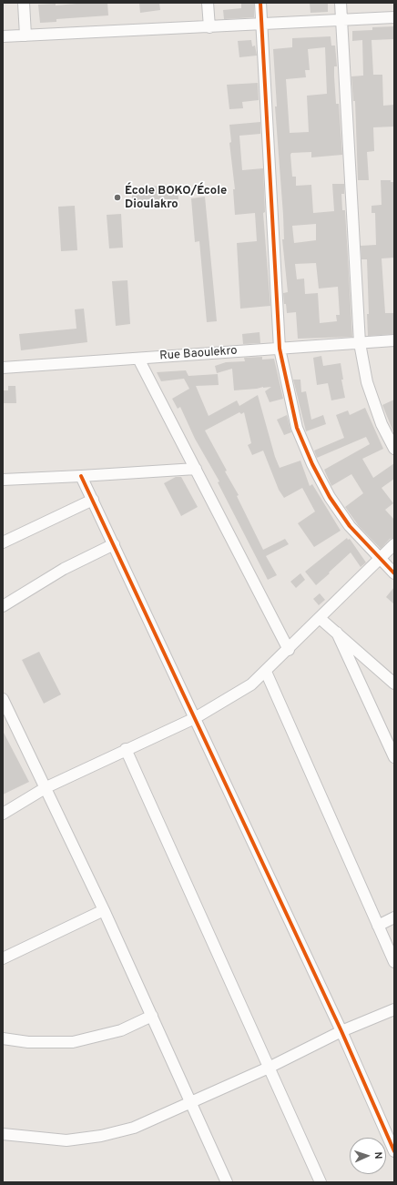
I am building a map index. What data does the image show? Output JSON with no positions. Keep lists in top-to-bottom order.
{
  "streets": {
    "street": ["Rue Baoulekro"]
  },
  "places": ["École BOKO/École Dioulakro"],
  "north": "right"
}
